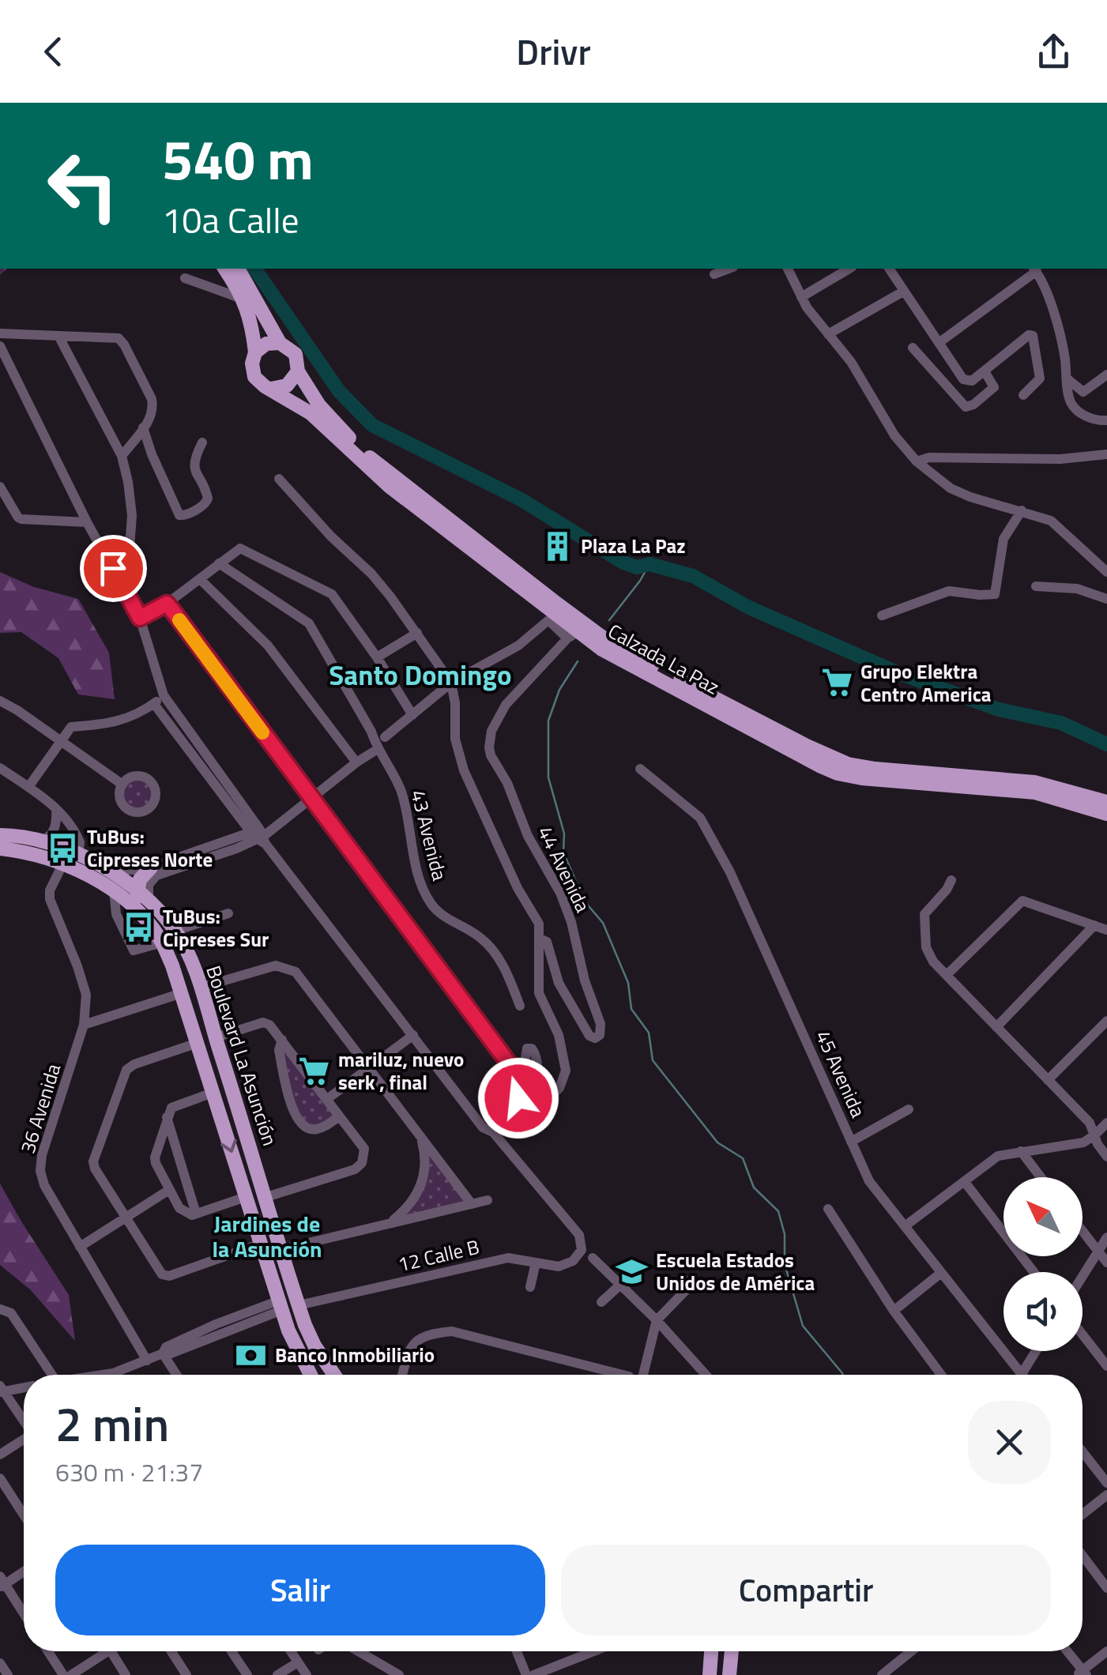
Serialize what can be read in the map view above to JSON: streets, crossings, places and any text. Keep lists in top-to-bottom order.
{
  "streets": {
    "main road": ["Calzada La Paz", "Boulevard La Asunción"],
    "street": [
      "43 Avenida",
      "44 Avenida",
      "45 Avenida",
      "36 Avenida",
      "12 Calle B"
    ]
  },
  "crossings": [
    ["Calzada La Paz", "44 Avenida"],
    ["Boulevard La Asunción", "36 Avenida"],
    ["Boulevard La Asunción", "12 Calle B"]
  ],
  "districts": ["Santo Domingo", "Jardines de la Asunción"],
  "places": {
    "building": ["Plaza La Paz"],
    "supermarket": ["Grupo Elektra Centro America", "mariluz, nuevo serk , final"],
    "bus stop": ["TuBus: Cipreses Norte", "TuBus: Cipreses Sur"],
    "school or university": ["Escuela Estados Unidos de América"],
    "bank": ["Banco Inmobiliario"]
  },
  "north": "top left",
  "page": {
    "header": "Drivr",
    "turn": ["540 m", "10a Calle"],
    "heading": ["2 min", "630 m · 21:37"],
    "buttons": ["Salir", "Compartir"]
  }
}
